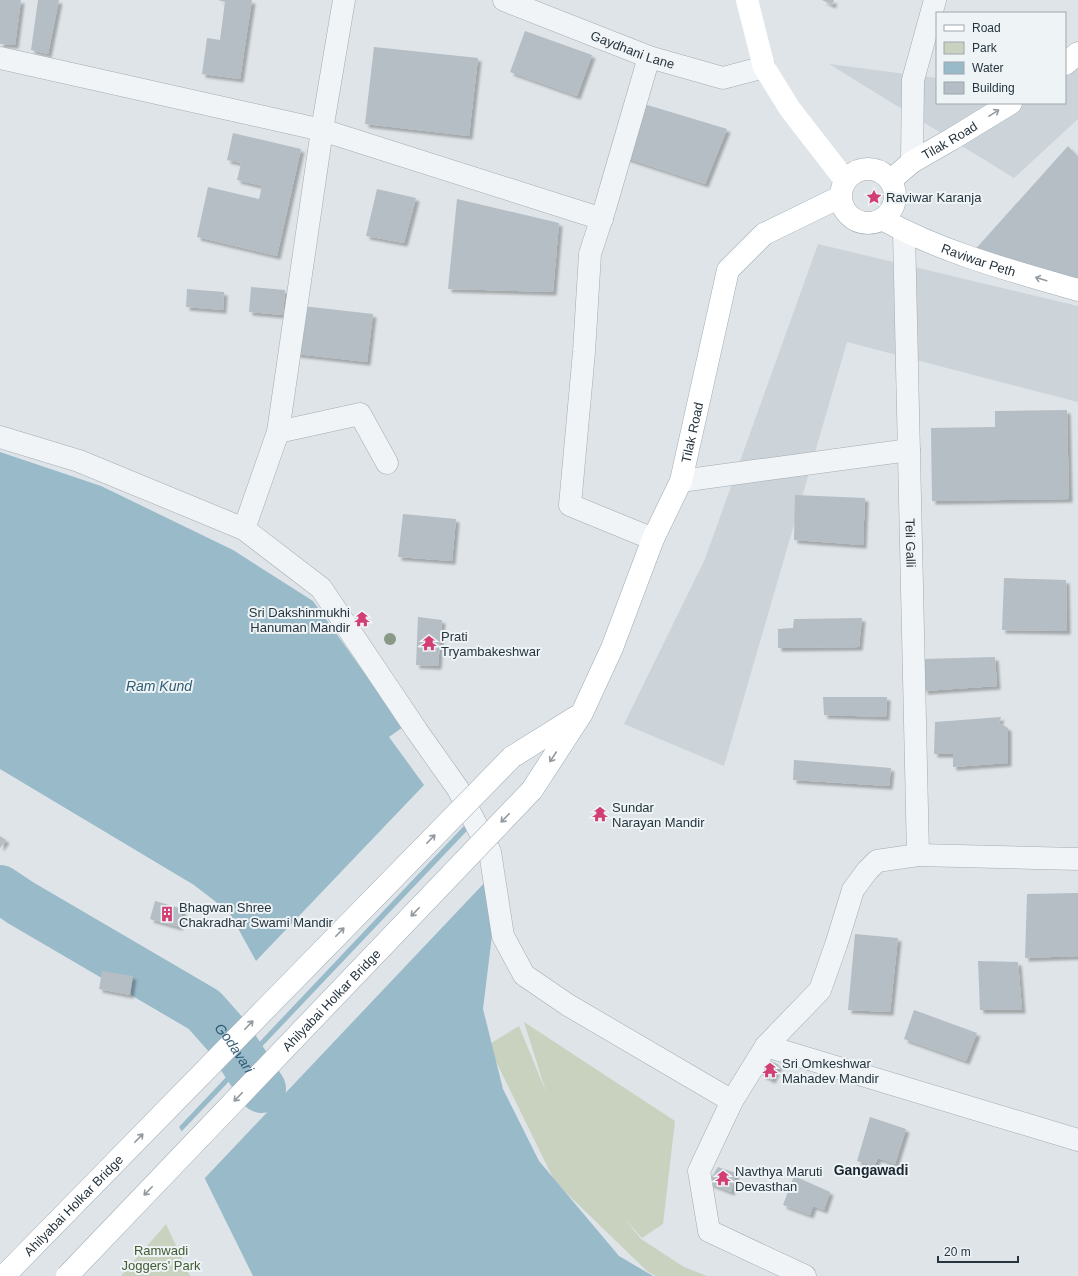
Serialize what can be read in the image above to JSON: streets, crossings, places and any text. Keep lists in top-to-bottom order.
{
  "streets": {
    "main road": ["Tilak Road", "Raviwar Peth", "Ahilyabai Holkar Bridge"],
    "street": ["Gaydhani Lane", "Teli Galli"]
  },
  "crossings": [
    ["Tilak Road", "Raviwar Peth"],
    ["Tilak Road", "Ahilyabai Holkar Bridge"],
    ["Raviwar Peth", "Teli Galli"]
  ],
  "one_way": ["Raviwar Peth"],
  "districts": ["Gangawadi"],
  "water": ["Ram Kund", "Godavari"],
  "parks": ["Ramwadi Joggers' Park"],
  "places": {
    "place": ["Raviwar Karanja"],
    "temple": [
      "Sri Dakshinmukhi Hanuman Mandir",
      "Prati Tryambakeshwar",
      "Sundar Narayan Mandir",
      "Sri Omkeshwar Mahadev Mandir",
      "Navthya Maruti Devasthan"
    ],
    "building": ["Bhagwan Shree Chakradhar Swami Mandir"]
  },
  "legend": [
    "Road",
    "Park",
    "Water",
    "Building"
  ],
  "scale_bar": "20 m"
}
